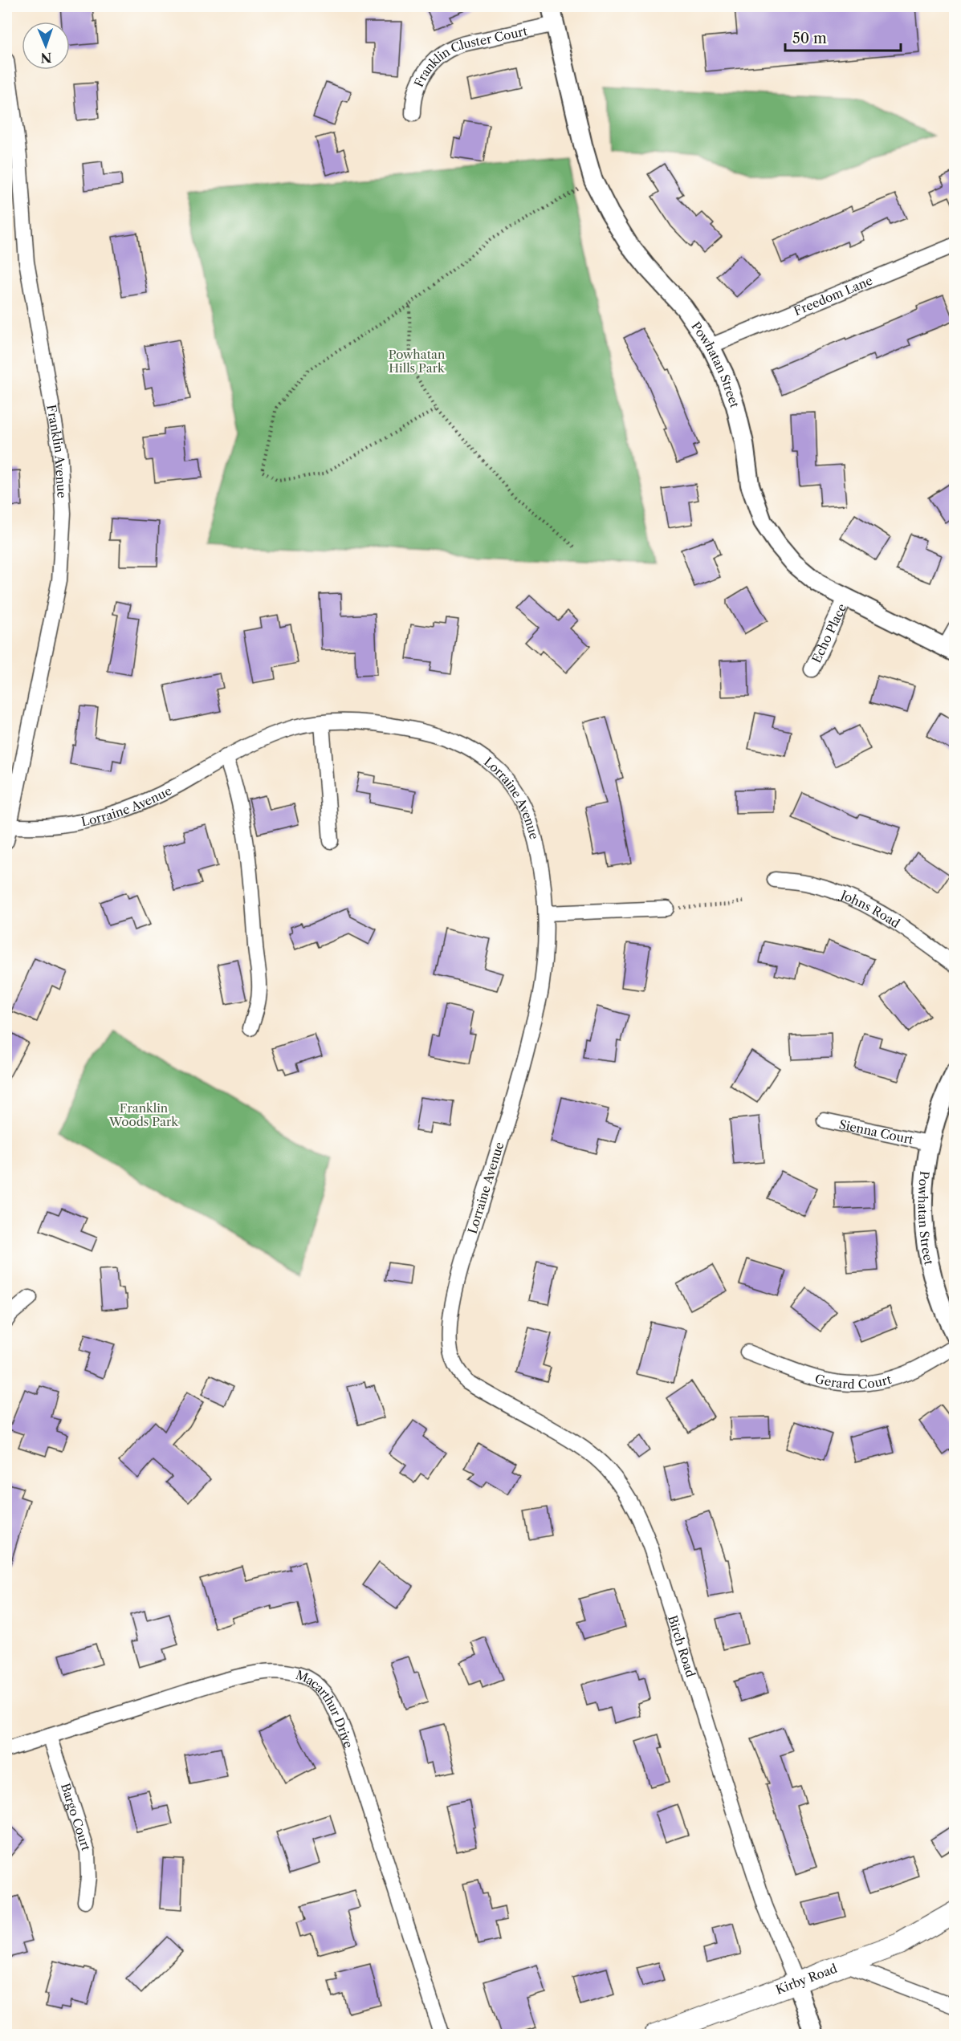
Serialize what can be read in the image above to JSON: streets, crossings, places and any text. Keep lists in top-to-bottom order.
{
  "streets": {
    "main road": ["Kirby Road"],
    "street": [
      "Franklin Cluster Court",
      "Freedom Lane",
      "Powhatan Street",
      "Franklin Avenue",
      "Echo Place",
      "Lorraine Avenue",
      "Johns Road",
      "Sienna Court",
      "Gerard Court",
      "Birch Road",
      "Macarthur Drive",
      "Bargo Court"
    ]
  },
  "crossings": [
    ["Franklin Cluster Court", "Powhatan Street"],
    ["Freedom Lane", "Powhatan Street"],
    ["Powhatan Street", "Echo Place"],
    ["Powhatan Street", "Sienna Court"],
    ["Franklin Avenue", "Lorraine Avenue"],
    ["Lorraine Avenue", "Birch Road"],
    ["Birch Road", "Kirby Road"],
    ["Macarthur Drive", "Bargo Court"]
  ],
  "parks": ["Powhatan Hills Park", "Franklin Woods Park"],
  "scale_bar": "50 m",
  "north": "bottom"
}
